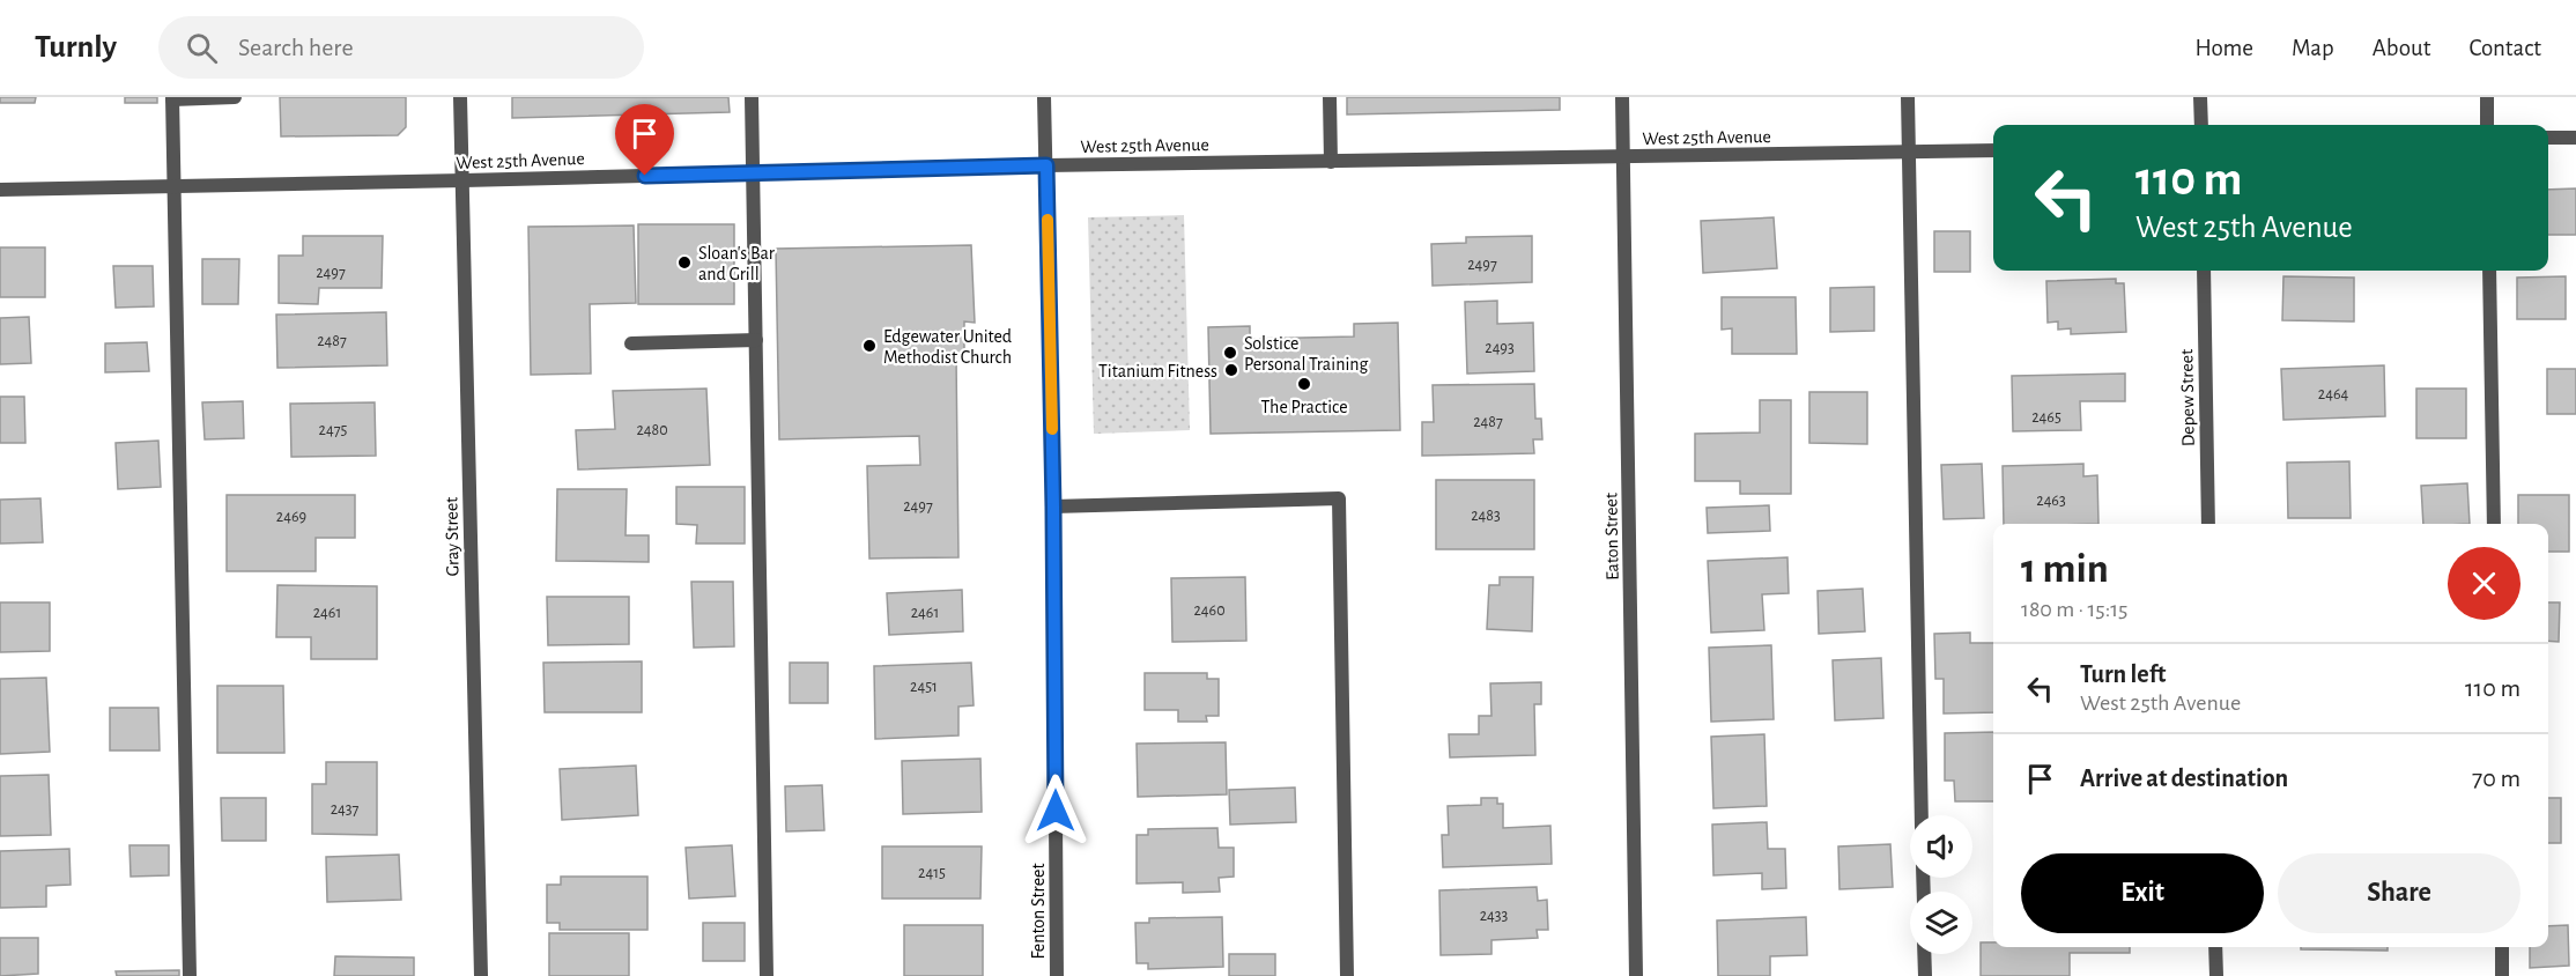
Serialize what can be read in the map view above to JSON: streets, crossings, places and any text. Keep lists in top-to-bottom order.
{
  "streets": {
    "street": [
      "West 25th Avenue",
      "Depew Street",
      "Gray Street",
      "Eaton Street",
      "Fenton Street"
    ]
  },
  "crossings": [
    ["West 25th Avenue", "Gray Street"],
    ["West 25th Avenue", "Eaton Street"],
    ["West 25th Avenue", "Fenton Street"]
  ],
  "places": [
    "Sloan's Bar and Grill",
    "Edgewater United Methodist Church",
    "Solstice Personal Training",
    "Titanium Fitness",
    "The Practice"
  ],
  "house_numbers": [
    "2497",
    "2497",
    "2487",
    "2493",
    "2464",
    "2465",
    "2487",
    "2475",
    "2480",
    "2463",
    "2497",
    "2483",
    "2469",
    "2460",
    "2461",
    "2461",
    "2451",
    "2437",
    "2415",
    "2433"
  ],
  "page": {
    "header": "Turnly",
    "search": "Search here",
    "nav": [
      "Home",
      "Map",
      "About",
      "Contact"
    ],
    "turn": ["110 m", "West 25th Avenue"],
    "heading": ["1 min", "180 m · 15:15"],
    "list": [
      {
        "name": "Turn left",
        "note": "West 25th Avenue",
        "value": "110 m"
      },
      {
        "name": "Arrive at destination",
        "value": "70 m"
      }
    ],
    "buttons": ["Exit", "Share"]
  }
}
